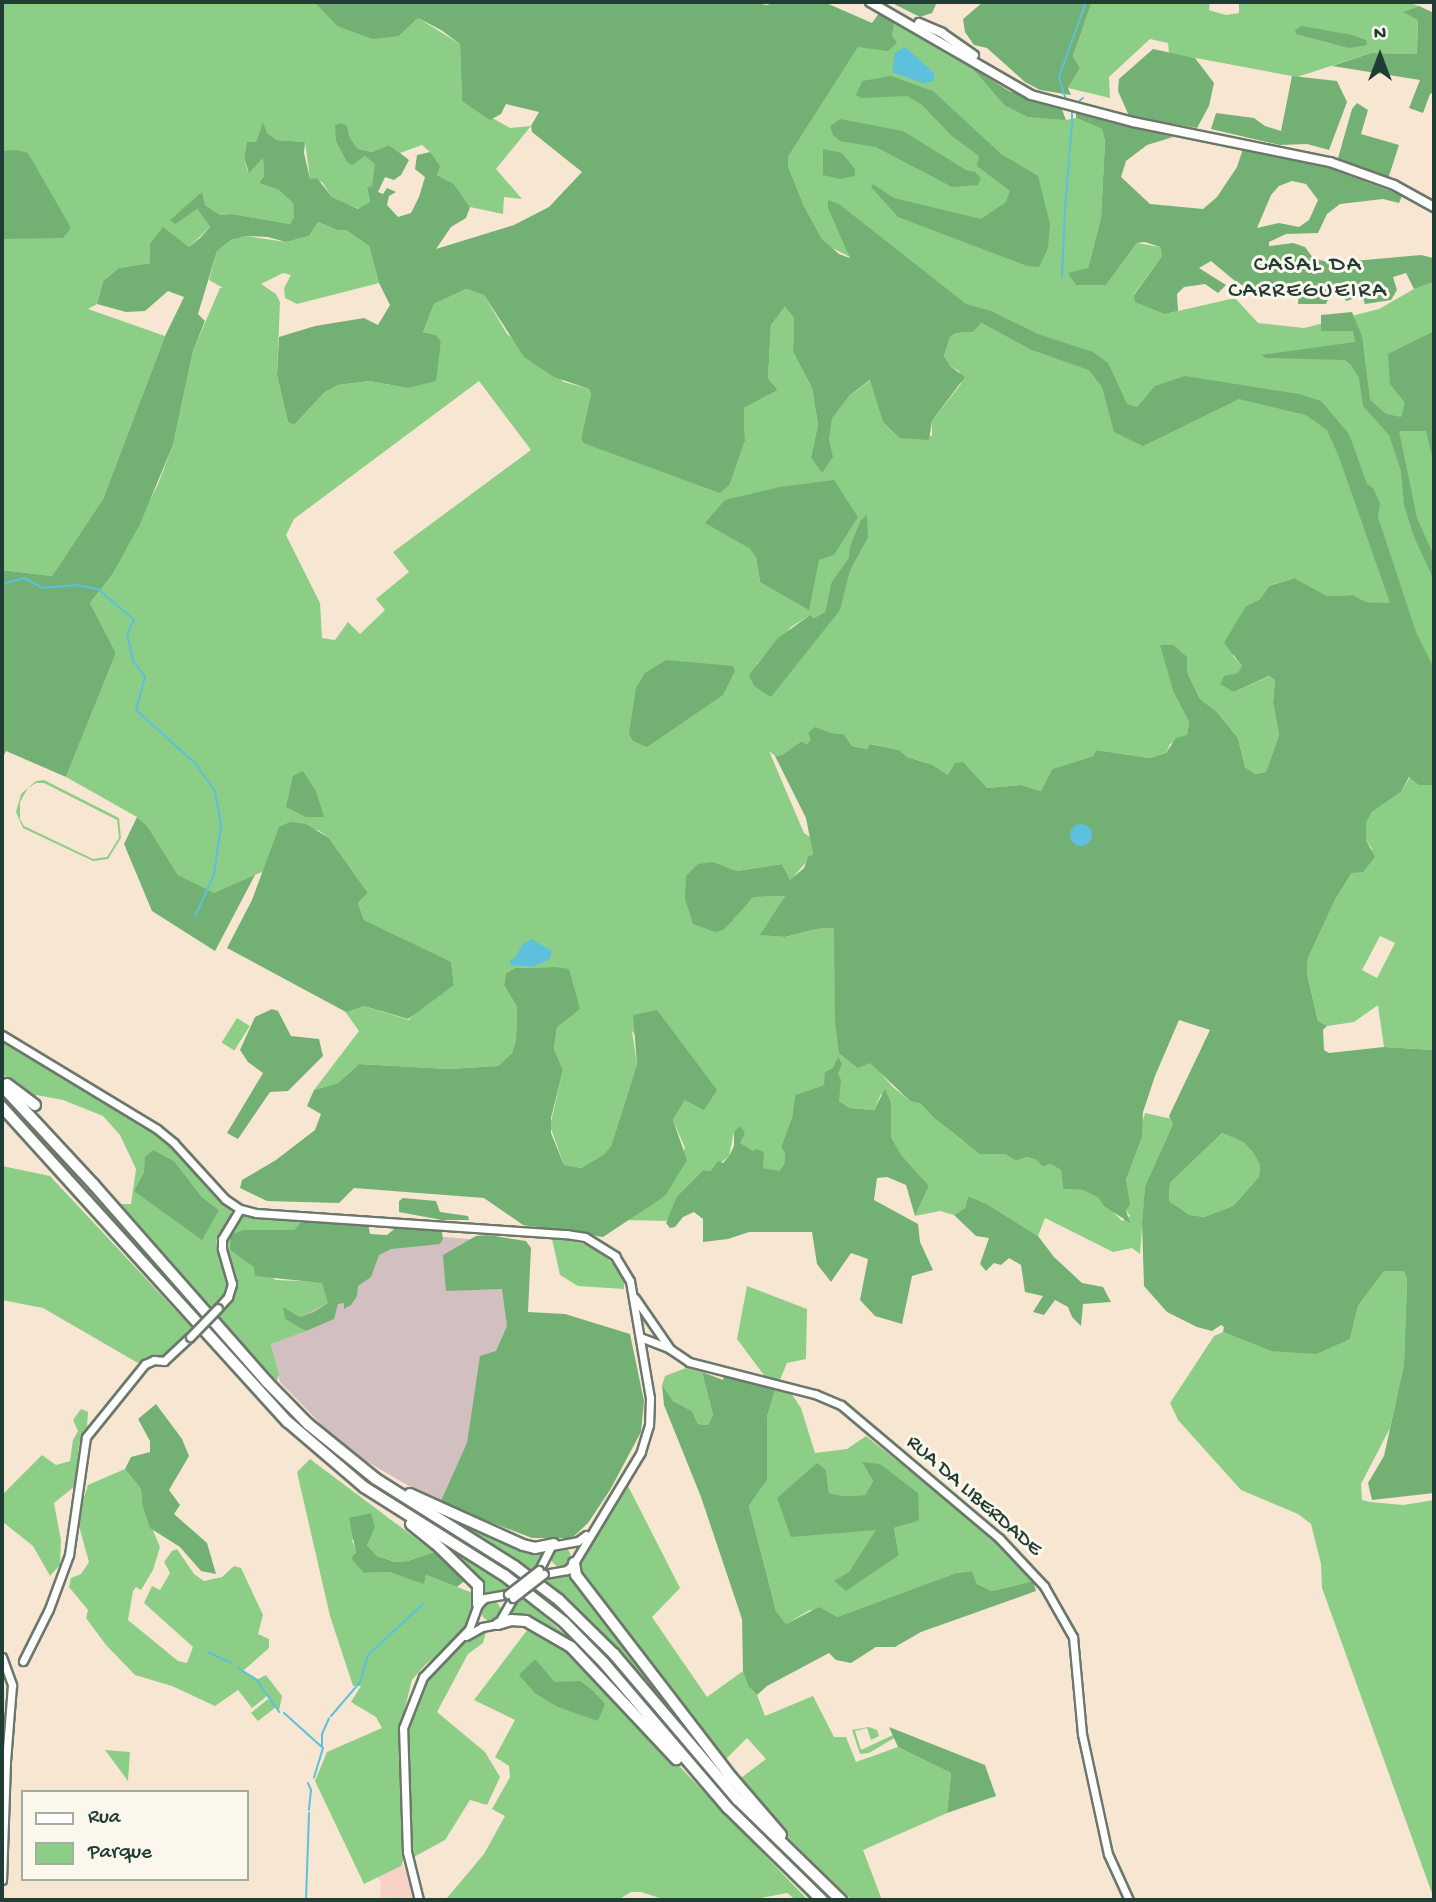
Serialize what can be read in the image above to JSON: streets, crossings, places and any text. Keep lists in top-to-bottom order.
{
  "streets": {
    "street": ["RUA DA LIBERDADE"]
  },
  "districts": ["CASAL DA CARREGUEIRA"],
  "legend": ["Rua", "Parque"],
  "north": "top"
}
